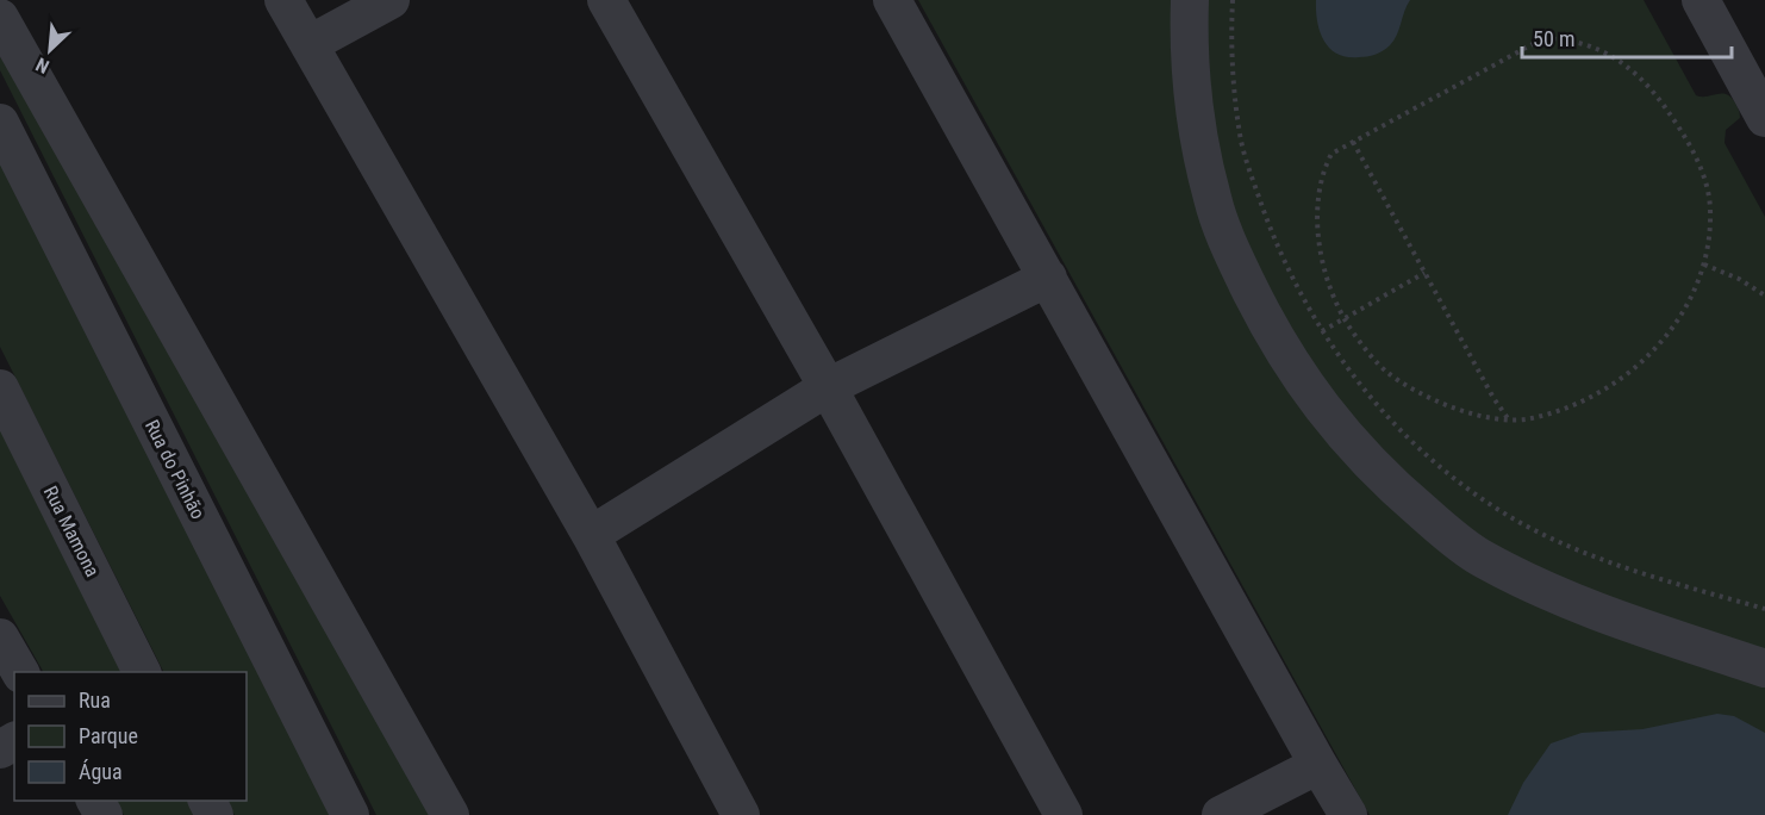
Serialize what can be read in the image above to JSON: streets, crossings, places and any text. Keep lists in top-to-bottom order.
{
  "streets": {
    "street": ["Rua do Pinhão", "Rua Mamona"]
  },
  "legend": ["Rua", "Parque", "Água"],
  "scale_bar": "50 m",
  "north": "bottom left"
}
